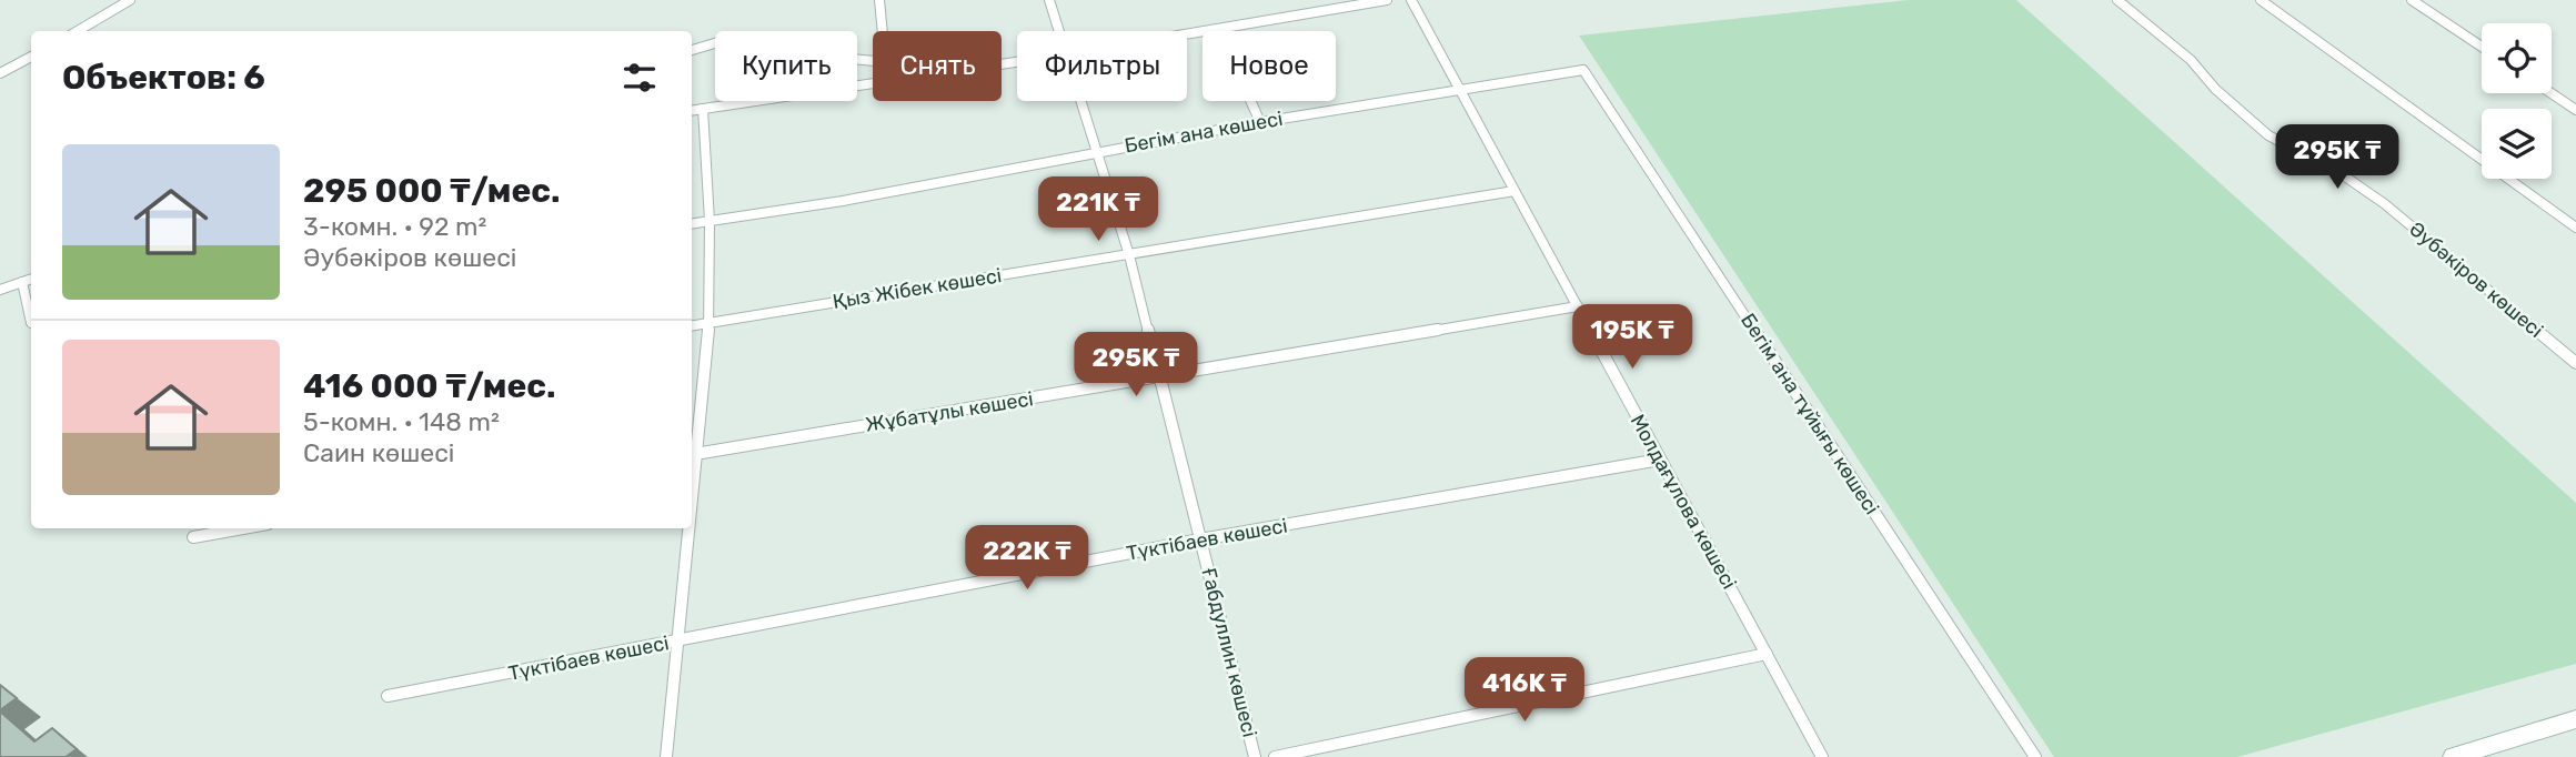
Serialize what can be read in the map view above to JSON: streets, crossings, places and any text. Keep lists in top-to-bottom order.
{
  "streets": {
    "street": [
      "Бегім ана көшесі",
      "Әубәкіров көшесі",
      "Қыз Жібек көшесі",
      "Жұбатұлы көшесі",
      "Бегім ана тұйығы көшесі",
      "Молдағұлова көшесі",
      "Түктібаев көшесі",
      "Ғабдуллин көшесі"
    ]
  },
  "crossings": [
    ["Бегім ана көшесі", "Бегім ана тұйығы көшесі"],
    ["Бегім ана көшесі", "Молдағұлова көшесі"],
    ["Бегім ана көшесі", "Ғабдуллин көшесі"],
    ["Қыз Жібек көшесі", "Молдағұлова көшесі"],
    ["Қыз Жібек көшесі", "Ғабдуллин көшесі"],
    ["Жұбатұлы көшесі", "Молдағұлова көшесі"],
    ["Жұбатұлы көшесі", "Ғабдуллин көшесі"],
    ["Молдағұлова көшесі", "Түктібаев көшесі"],
    ["Түктібаев көшесі", "Ғабдуллин көшесі"]
  ],
  "page": {
    "chip": [
      "Купить",
      "Снять",
      "Фильтры",
      "Новое"
    ],
    "heading": "Объектов: 6",
    "price": [
      "295K ₸",
      "221K ₸",
      "195K ₸",
      "295K ₸",
      "222K ₸",
      "416K ₸"
    ],
    "list": [
      {
        "name": "295 000 ₸/мес.",
        "note": "3-комн. · 92 m² · Әубәкіров көшесі"
      },
      {
        "name": "416 000 ₸/мес.",
        "note": "5-комн. · 148 m² · Саин көшесі"
      }
    ]
  }
}
